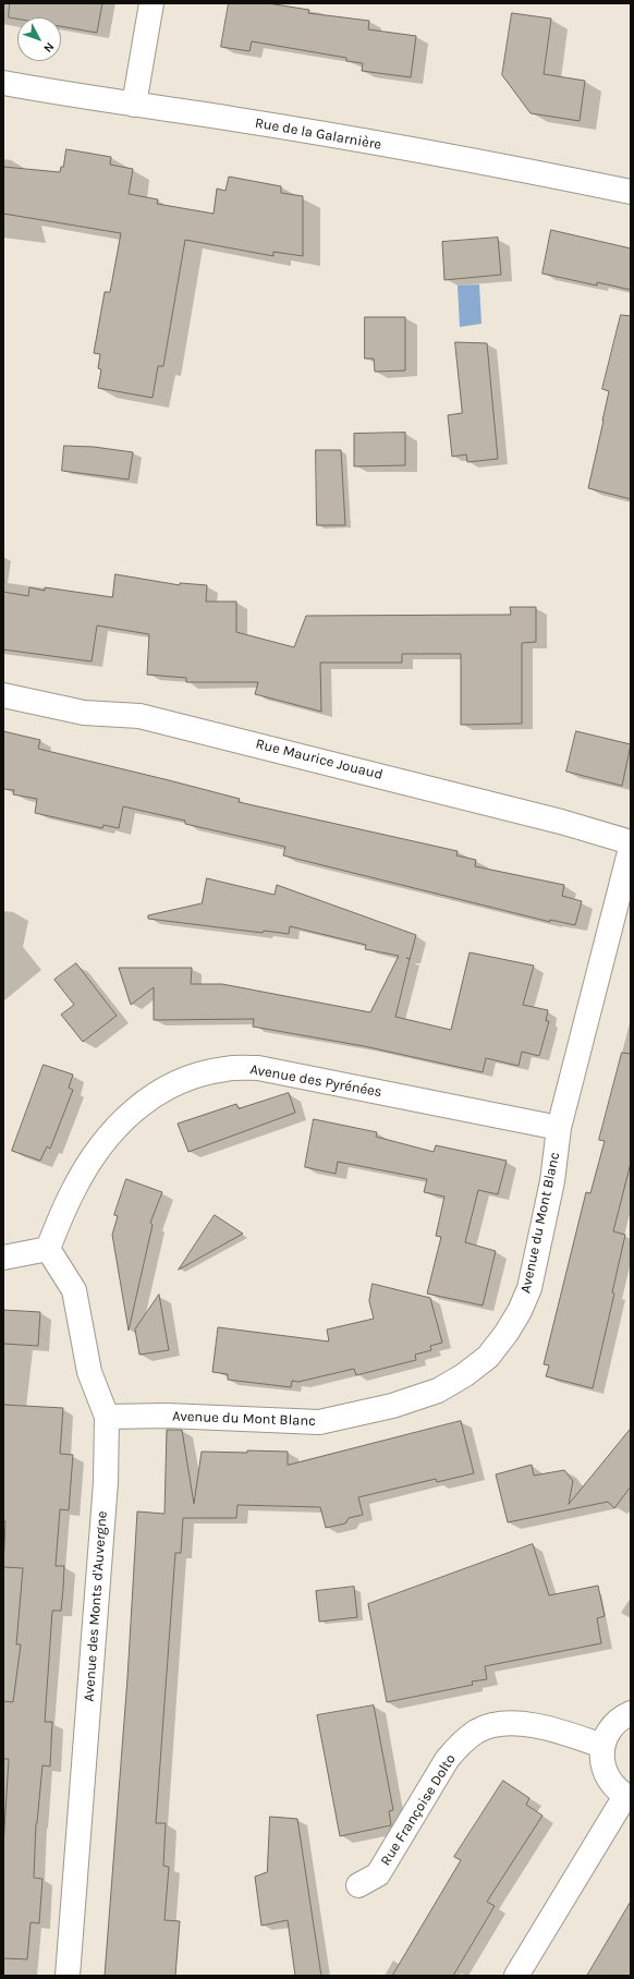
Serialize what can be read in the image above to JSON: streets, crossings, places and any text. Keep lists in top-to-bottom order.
{
  "streets": {
    "street": [
      "Rue de la Galarnière",
      "Rue Maurice Jouaud",
      "Avenue des Pyrénées",
      "Avenue du Mont Blanc",
      "Avenue des Monts d'Auvergne",
      "Rue Françoise Dolto"
    ]
  },
  "crossings": [
    ["Avenue des Pyrénées", "Avenue du Mont Blanc"],
    ["Avenue des Pyrénées", "Avenue des Monts d'Auvergne"],
    ["Avenue du Mont Blanc", "Avenue des Monts d'Auvergne"]
  ],
  "north": "bottom right"
}
